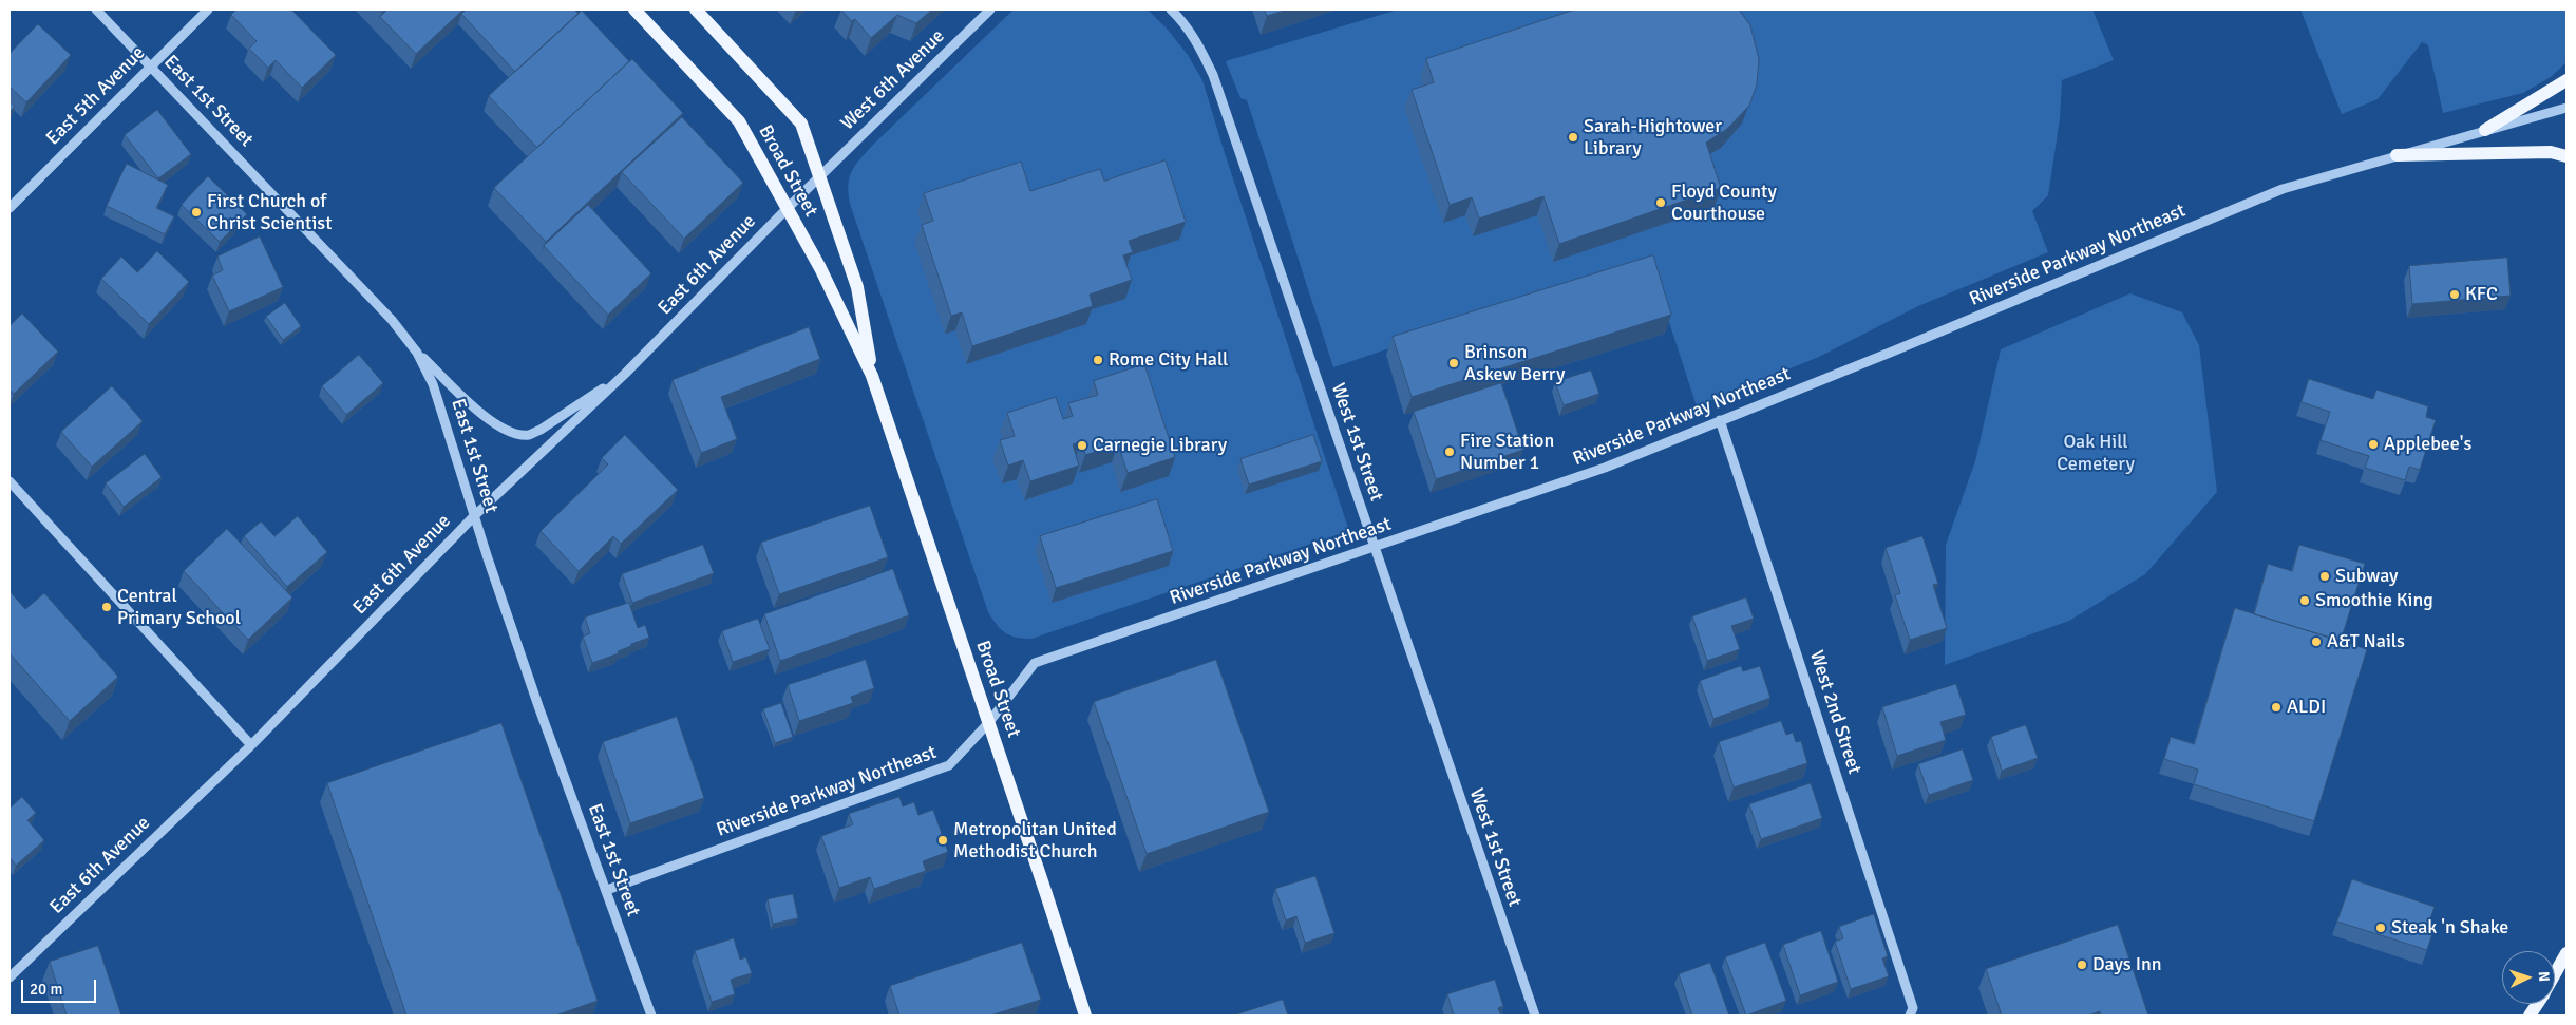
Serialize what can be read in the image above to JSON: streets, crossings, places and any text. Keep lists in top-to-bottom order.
{
  "streets": {
    "main road": ["Broad Street"],
    "street": [
      "West 6th Avenue",
      "East 5th Avenue",
      "East 1st Street",
      "Riverside Parkway Northeast",
      "East 6th Avenue",
      "West 1st Street",
      "West 2nd Street"
    ]
  },
  "crossings": [
    ["West 6th Avenue", "Broad Street"],
    ["West 6th Avenue", "East 6th Avenue"],
    ["East 5th Avenue", "East 1st Street"],
    ["East 1st Street", "Riverside Parkway Northeast"],
    ["East 1st Street", "East 6th Avenue"],
    ["Broad Street", "Riverside Parkway Northeast"],
    ["Broad Street", "East 6th Avenue"],
    ["Riverside Parkway Northeast", "West 1st Street"],
    ["Riverside Parkway Northeast", "West 2nd Street"]
  ],
  "parks": ["Oak Hill Cemetery"],
  "places": [
    "Sarah-Hightower Library",
    "Floyd County Courthouse",
    "First Church of Christ Scientist",
    "KFC",
    "Rome City Hall",
    "Brinson Askew Berry",
    "Applebee's",
    "Carnegie Library",
    "Fire Station Number 1",
    "Subway",
    "Smoothie King",
    "Central Primary School",
    "A&T Nails",
    "ALDI",
    "Metropolitan United Methodist Church",
    "Steak 'n Shake",
    "Days Inn"
  ],
  "scale_bar": "20 m",
  "north": "right"
}
